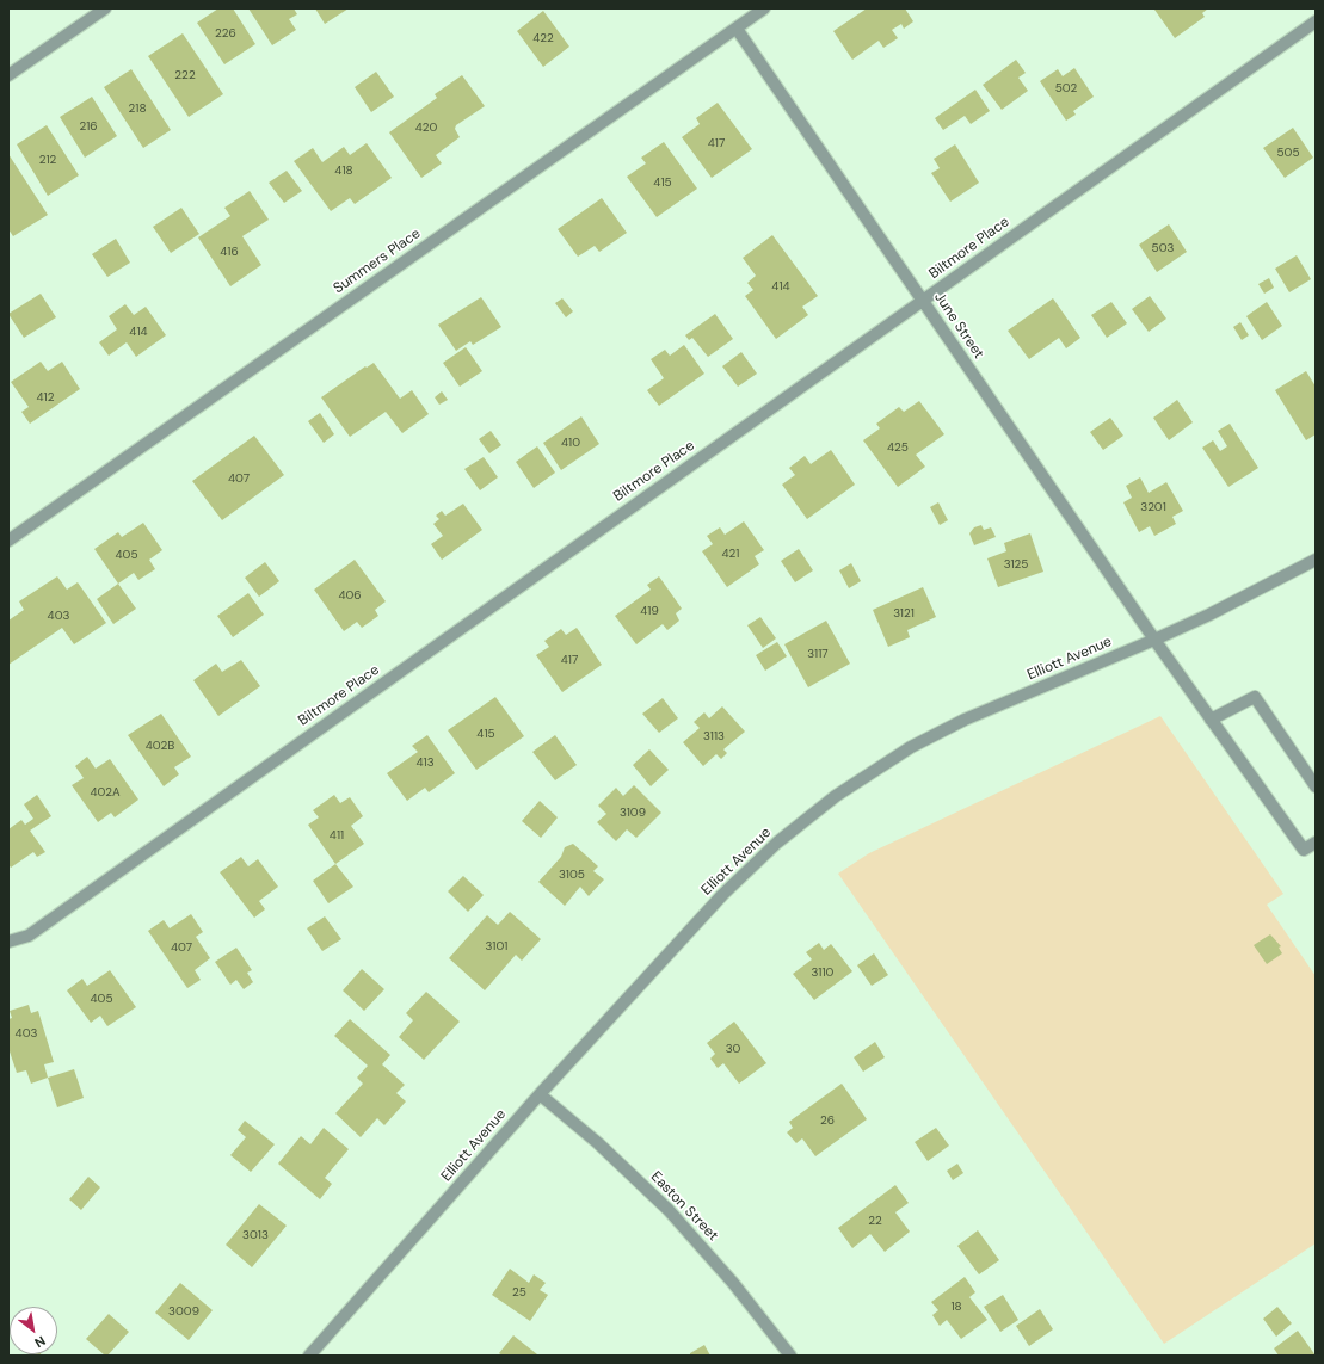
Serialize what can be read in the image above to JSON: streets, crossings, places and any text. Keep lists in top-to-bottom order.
{
  "streets": {
    "street": [
      "Biltmore Place",
      "Summers Place",
      "June Street",
      "Elliott Avenue",
      "Easton Street"
    ]
  },
  "crossings": [
    ["Biltmore Place", "June Street"],
    ["Summers Place", "June Street"],
    ["June Street", "Elliott Avenue"],
    ["Elliott Avenue", "Easton Street"]
  ],
  "house_numbers": [
    "226",
    "422",
    "222",
    "502",
    "218",
    "216",
    "420",
    "417",
    "505",
    "212",
    "418",
    "415",
    "503",
    "416",
    "414",
    "414",
    "412",
    "410",
    "425",
    "407",
    "3201",
    "421",
    "405",
    "3125",
    "406",
    "419",
    "3121",
    "403",
    "3117",
    "417",
    "415",
    "3113",
    "402B",
    "413",
    "402A",
    "3109",
    "411",
    "3105",
    "3101",
    "407",
    "3110",
    "405",
    "403",
    "30",
    "26",
    "22",
    "3013",
    "25",
    "18",
    "3009"
  ],
  "north": "bottom right"
}
